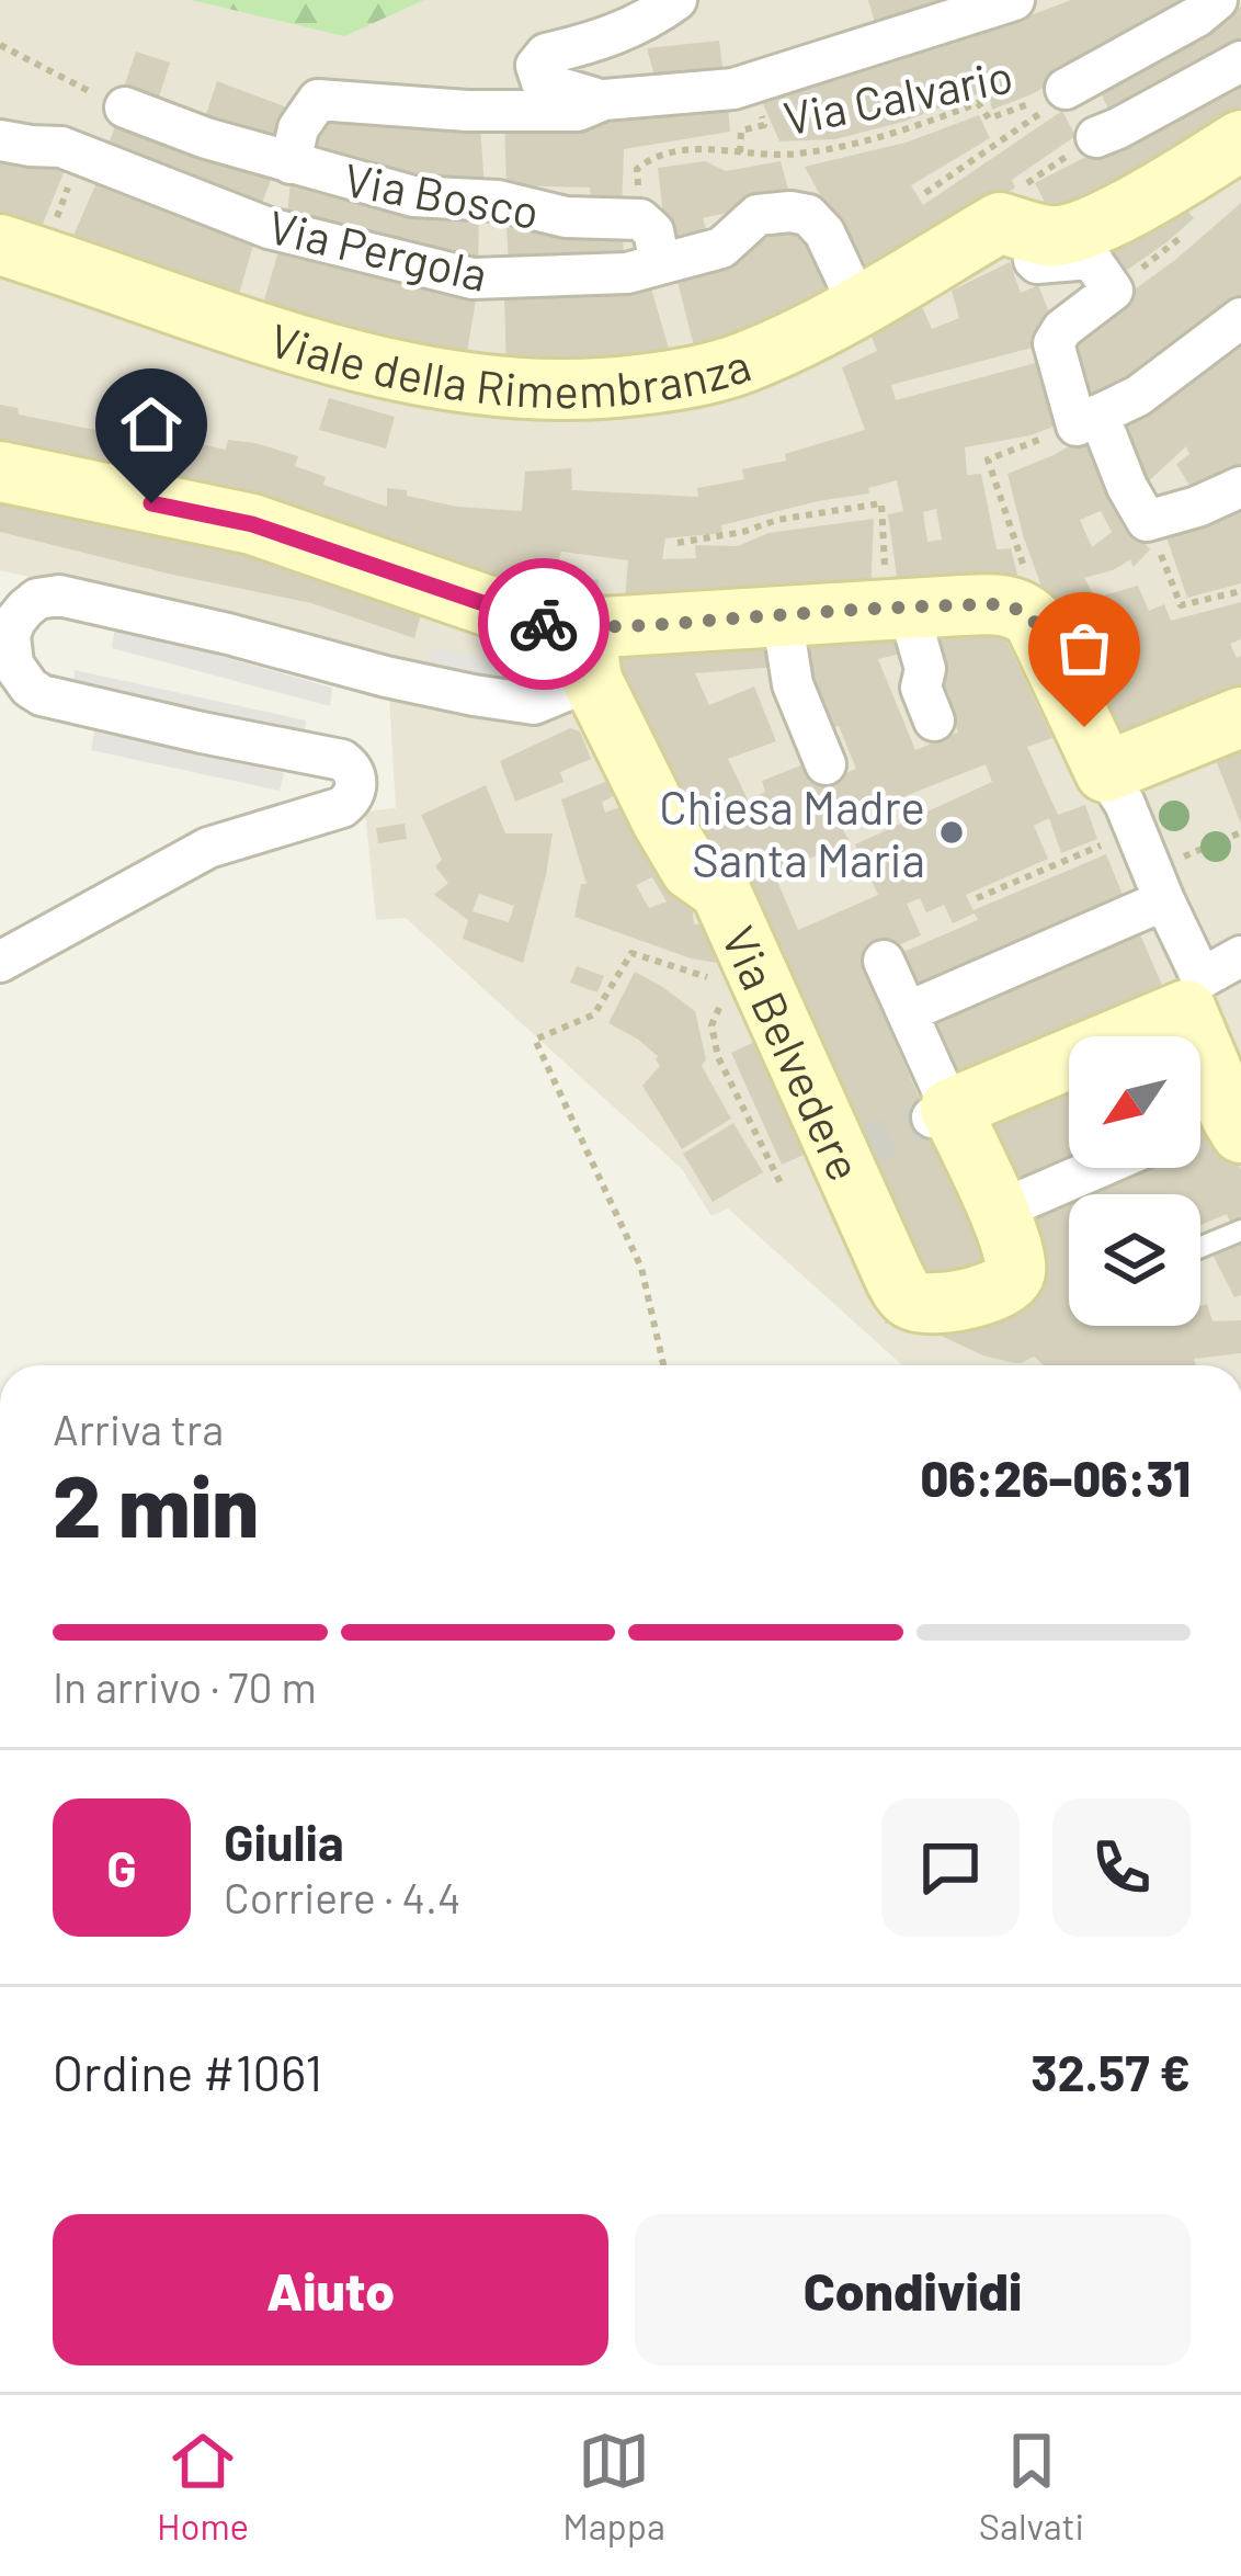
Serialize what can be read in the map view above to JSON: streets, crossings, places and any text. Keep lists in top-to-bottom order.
{
  "streets": {
    "main road": ["Viale della Rimembranza", "Via Belvedere"],
    "street": ["Via Bosco", "Via Pergola"],
    "path": ["Via Calvario"]
  },
  "crossings": [
    ["Via Calvario", "Via Bosco"],
    ["Via Pergola", "Viale della Rimembranza"]
  ],
  "places": ["Chiesa Madre Santa Maria"],
  "north": "bottom left",
  "page": {
    "heading": ["2 min", "Arriva tra", "06:26–06:31"],
    "panel": [
      "Giulia",
      "Corriere · 4.4",
      "Ordine #1061",
      "32.57 €"
    ],
    "bar": "In arrivo · 70 m",
    "round": "G",
    "buttons": ["Aiuto", "Condividi"],
    "tabs": ["Home", "Mappa", "Salvati"]
  }
}
